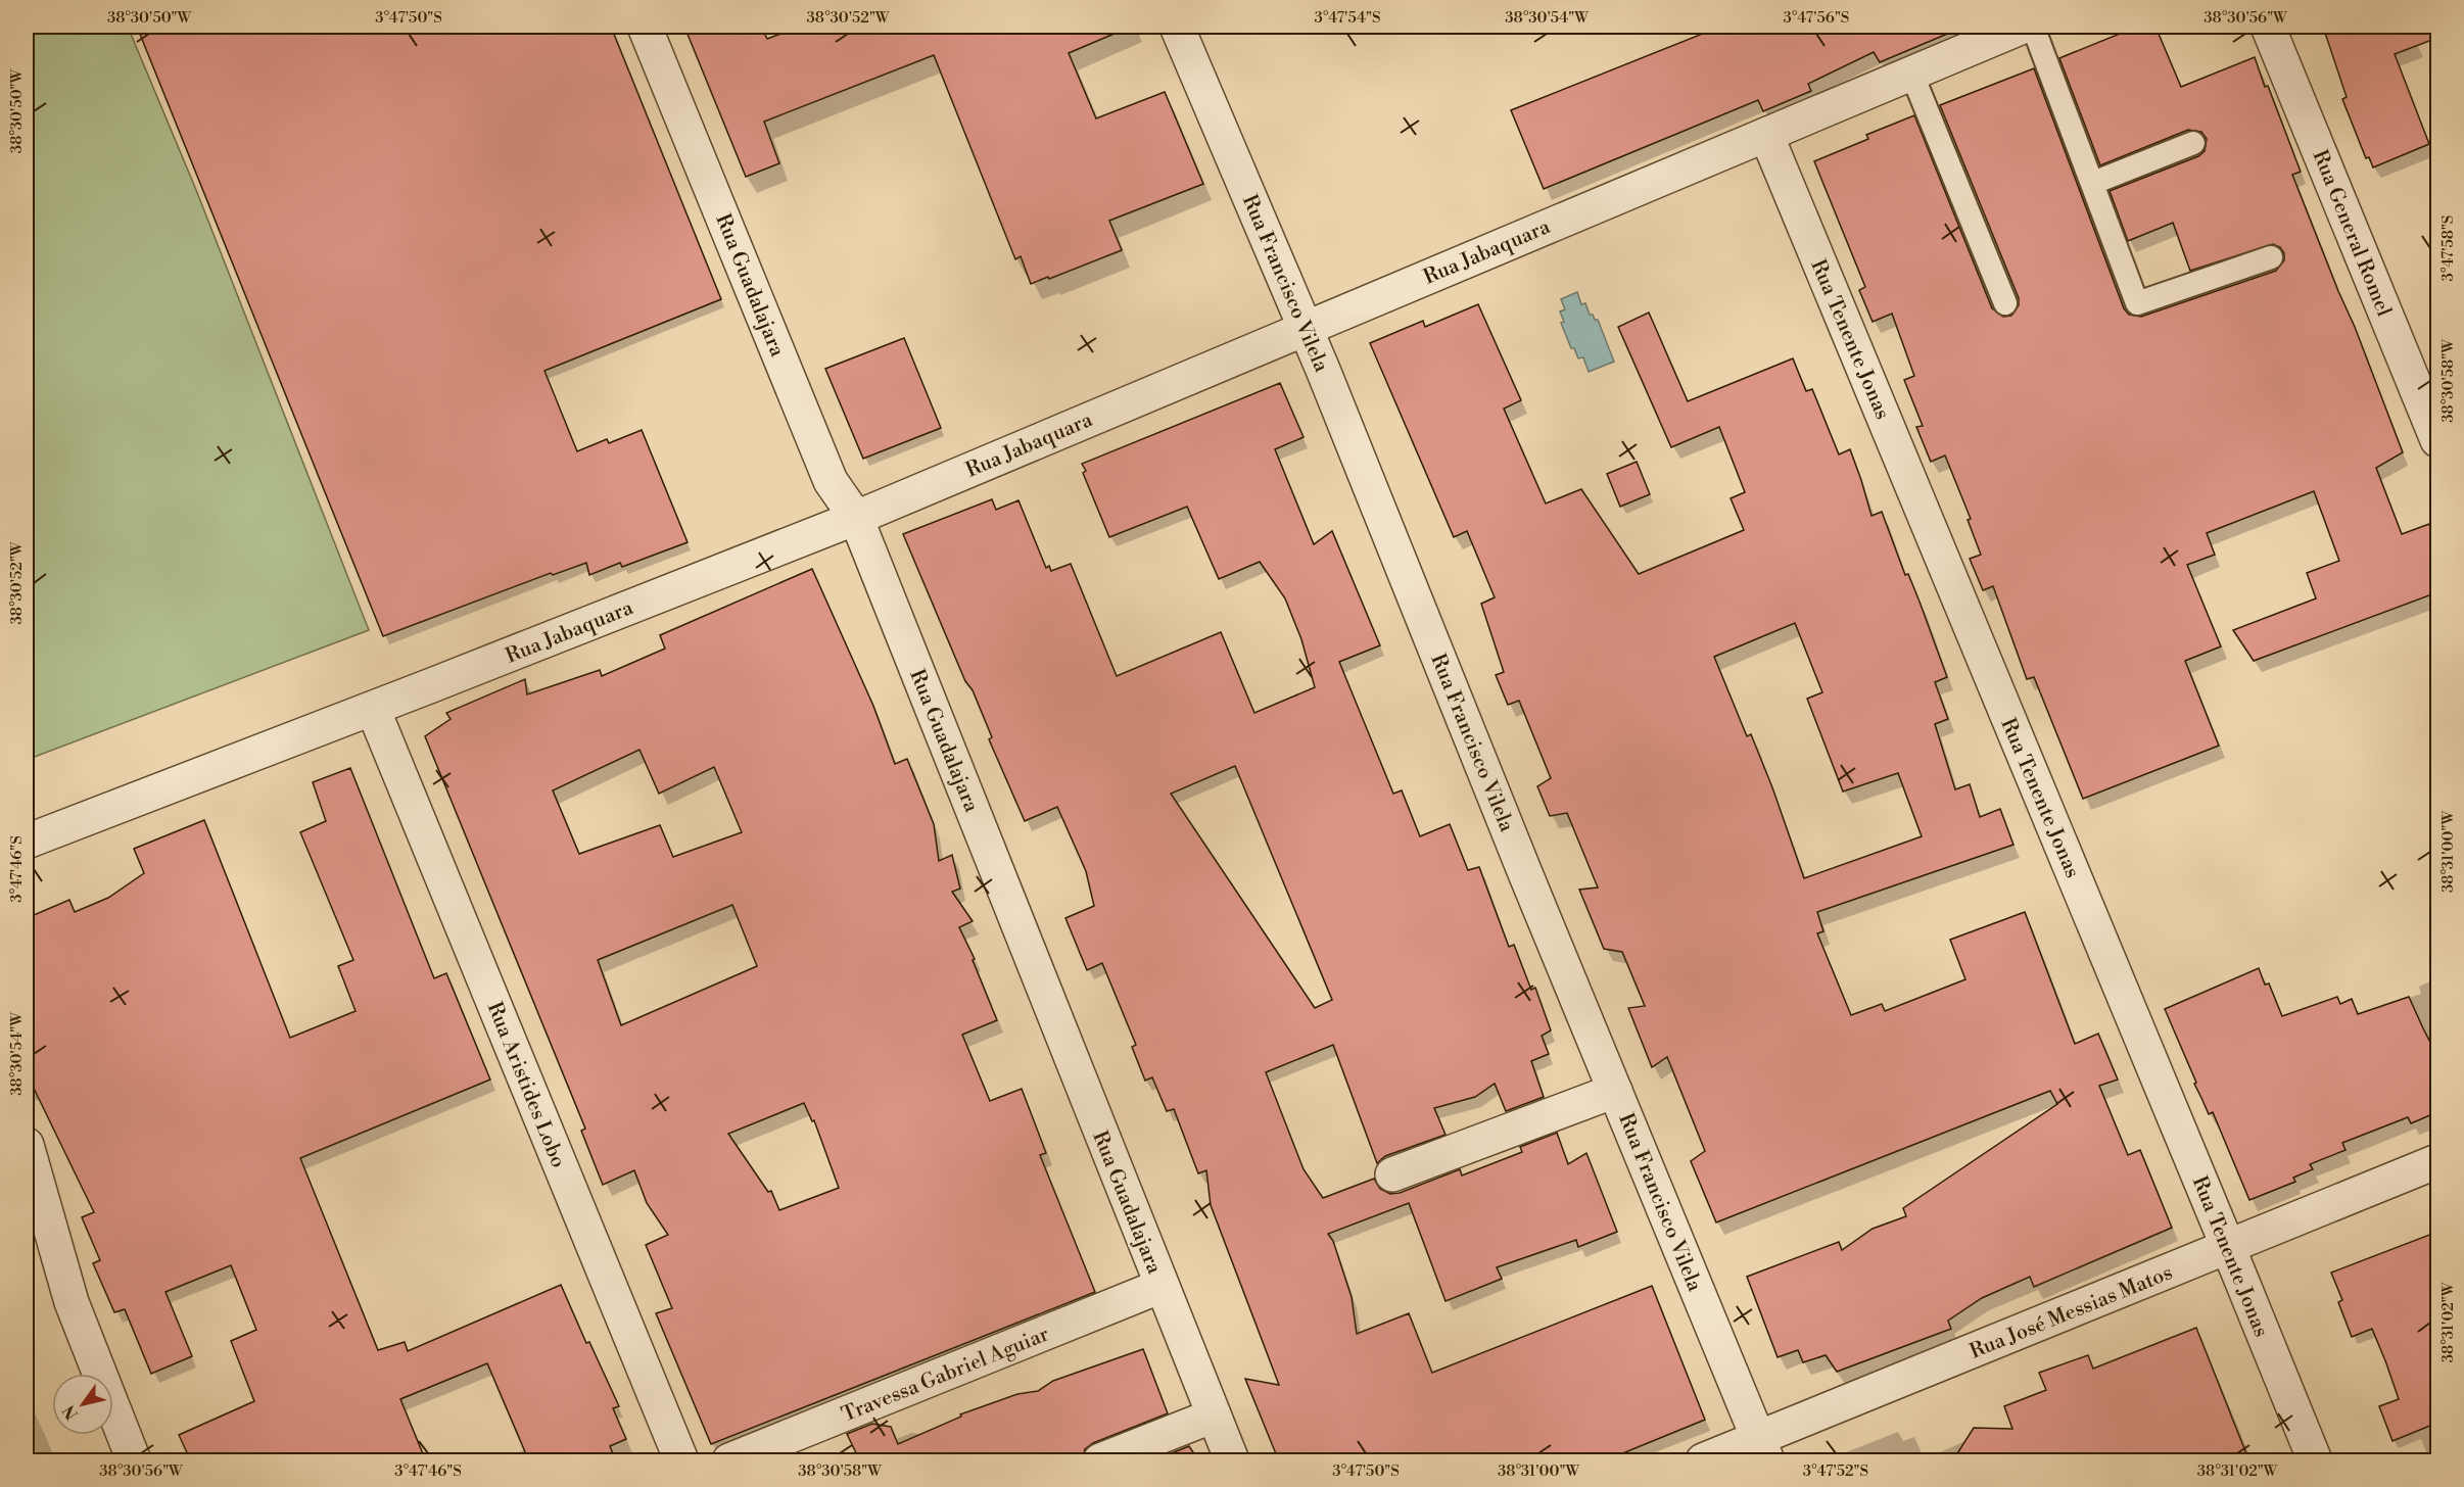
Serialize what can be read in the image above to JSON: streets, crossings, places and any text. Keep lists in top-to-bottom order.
{
  "streets": {
    "street": [
      "Rua General Romel",
      "Rua Jabaquara",
      "Rua Francisco Vilela",
      "Rua Guadalajara",
      "Rua Tenente Jonas",
      "Rua Aristides Lobo",
      "Rua José Messias Matos",
      "Travessa Gabriel Aguiar"
    ]
  },
  "crossings": [
    ["Rua Jabaquara", "Rua Francisco Vilela"],
    ["Rua Jabaquara", "Rua Guadalajara"],
    ["Rua Jabaquara", "Rua Tenente Jonas"],
    ["Rua Jabaquara", "Rua Aristides Lobo"],
    ["Rua Francisco Vilela", "Rua José Messias Matos"],
    ["Rua Guadalajara", "Travessa Gabriel Aguiar"],
    ["Rua Tenente Jonas", "Rua José Messias Matos"]
  ],
  "north": "bottom left",
  "coordinates": [
    "38°30'50\"W",
    "3°47'50\"S",
    "38°30'52\"W",
    "3°47'54\"S",
    "38°30'54\"W",
    "3°47'56\"S",
    "38°30'56\"W",
    "3°47'58\"S",
    "38°30'58\"W",
    "38°31'00\"W",
    "3°47'46\"S",
    "38°31'02\"W",
    "3°47'52\"S"
  ]
}
